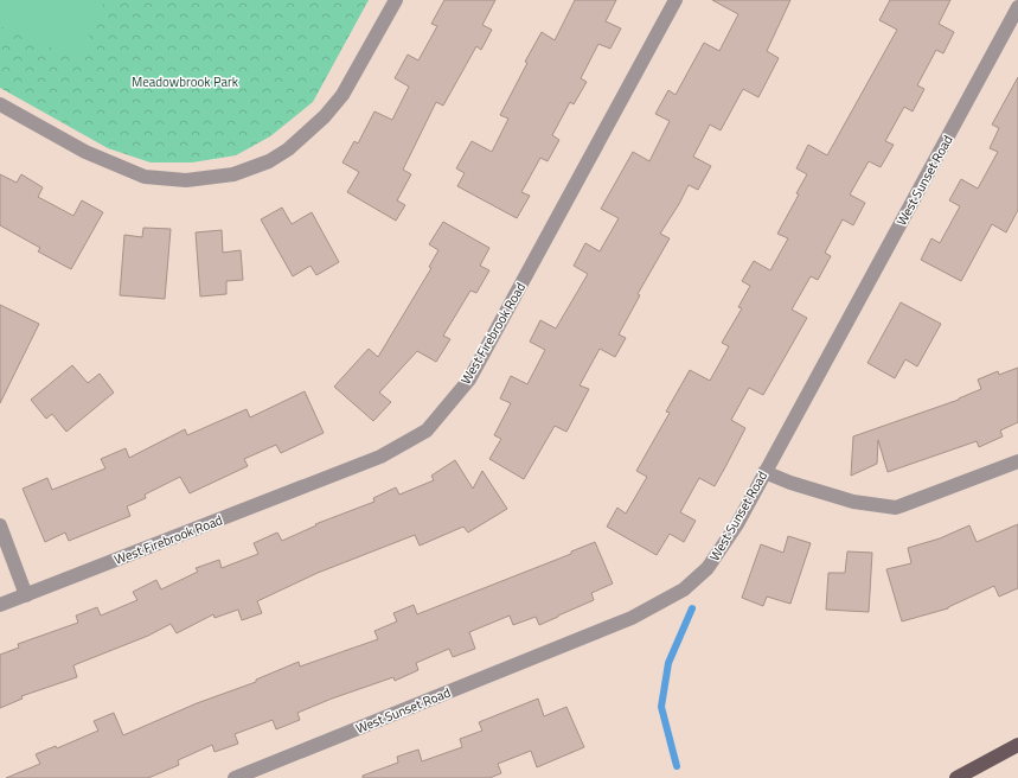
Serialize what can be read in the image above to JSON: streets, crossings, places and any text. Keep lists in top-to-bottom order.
{
  "streets": {
    "street": ["West Sunset Road", "West Firebrook Road"]
  },
  "parks": ["Meadowbrook Park"]
}
